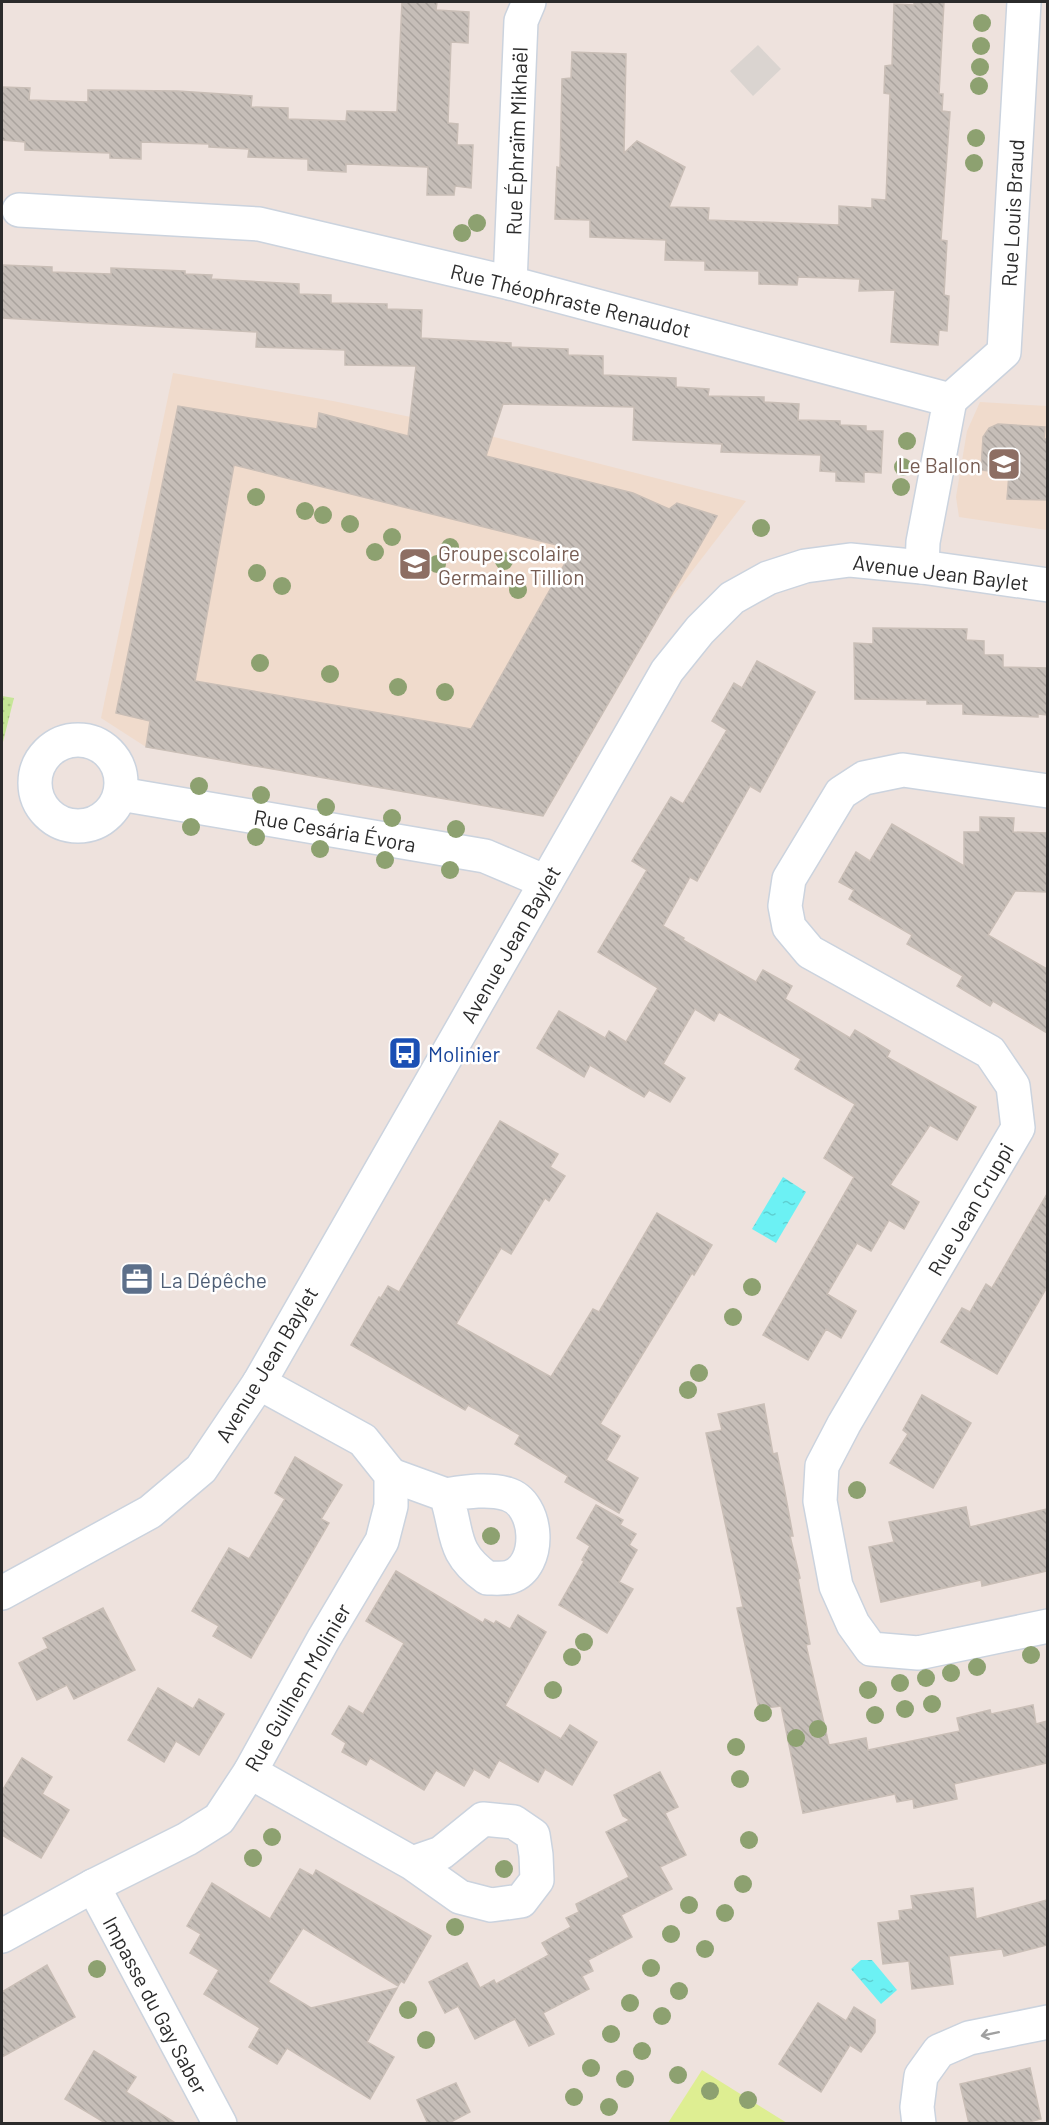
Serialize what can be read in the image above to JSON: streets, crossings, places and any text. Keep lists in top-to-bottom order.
{
  "streets": {
    "street": [
      "Rue Éphraïm Mikhaël",
      "Rue Louis Braud",
      "Rue Théophraste Renaudot",
      "Avenue Jean Baylet",
      "Rue Cesária Évora",
      "Rue Jean Cruppi",
      "Rue Guilhem Molinier",
      "Impasse du Gay Saber"
    ]
  },
  "crossings": [
    ["Rue Éphraïm Mikhaël", "Rue Théophraste Renaudot"],
    ["Rue Louis Braud", "Rue Théophraste Renaudot"],
    ["Avenue Jean Baylet", "Rue Cesária Évora"],
    ["Rue Guilhem Molinier", "Impasse du Gay Saber"]
  ],
  "places": {
    "school or university": ["Le Ballon", "Groupe scolaire Germaine Tillion"],
    "bus stop": ["Molinier"],
    "office": ["La Dépêche"]
  }
}
